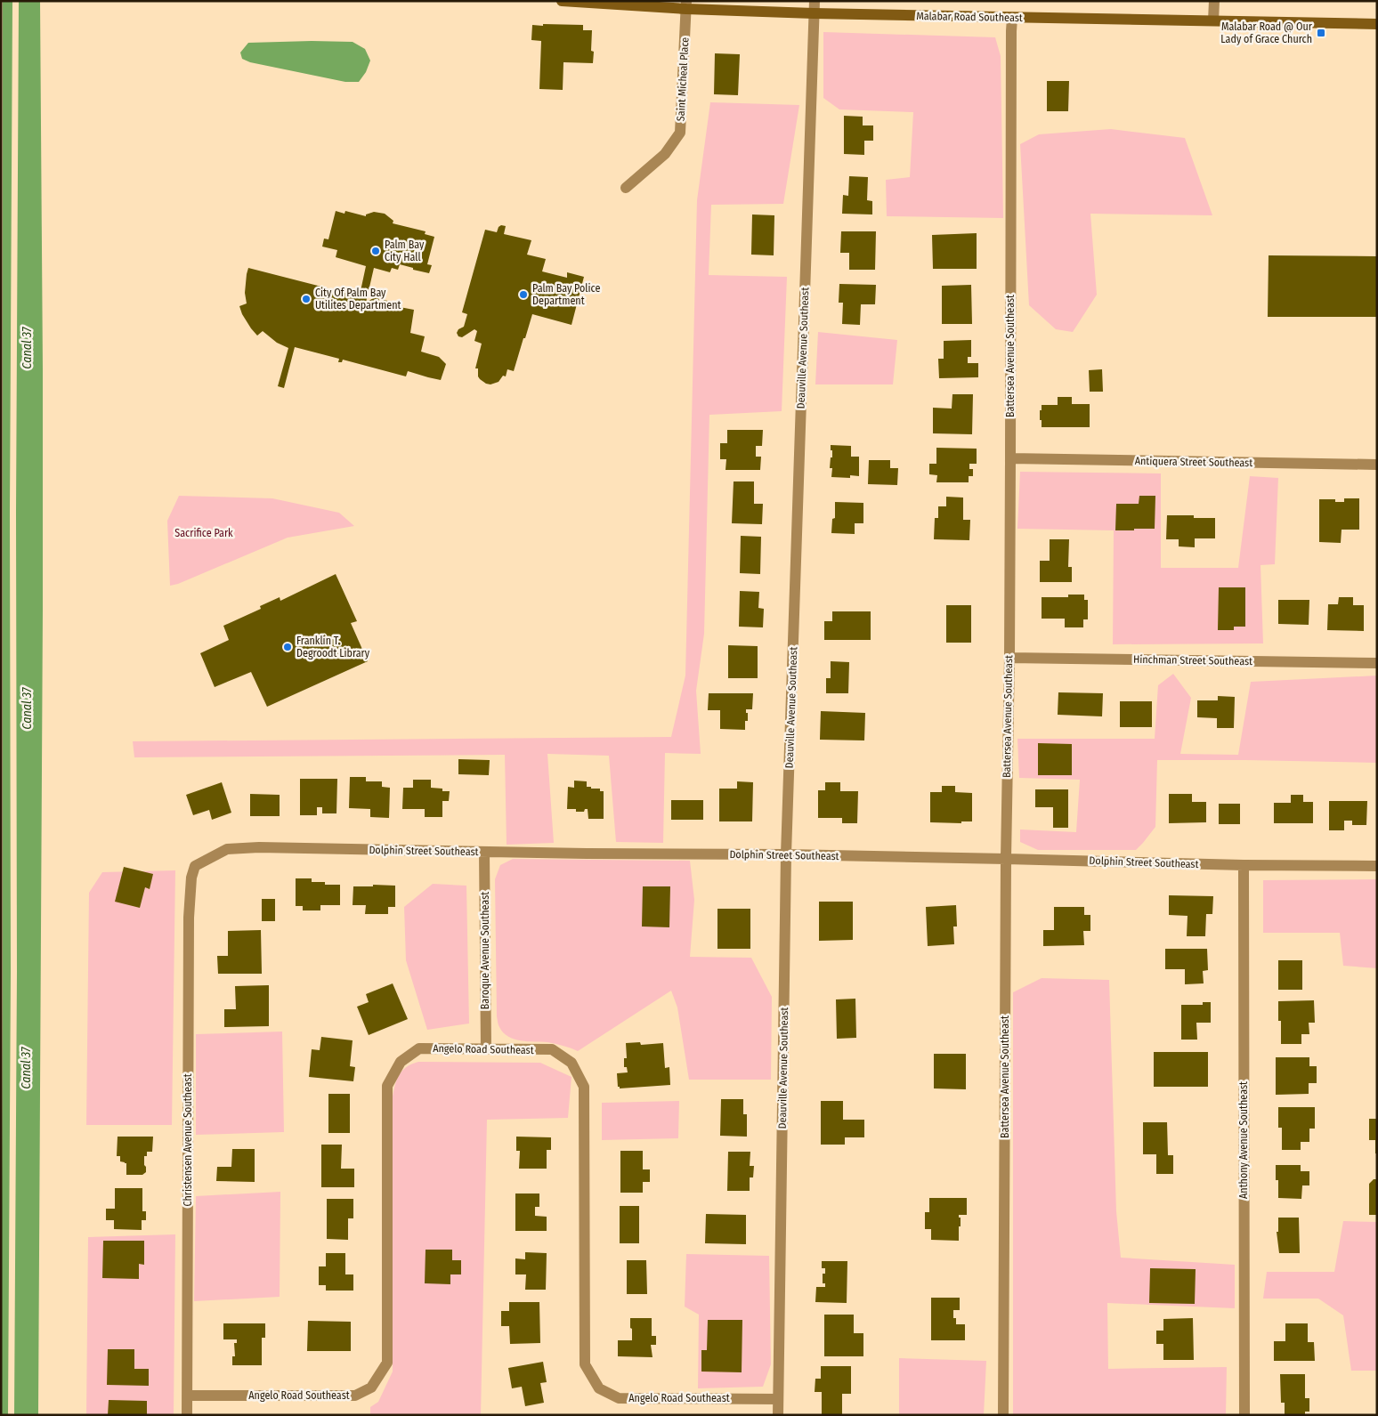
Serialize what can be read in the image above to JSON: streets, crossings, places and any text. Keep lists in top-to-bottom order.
{
  "streets": {
    "main road": ["Malabar Road Southeast"],
    "street": [
      "Saint Micheal Place",
      "Deauville Avenue Southeast",
      "Battersea Avenue Southeast",
      "Antiquera Street Southeast",
      "Hinchman Street Southeast",
      "Dolphin Street Southeast",
      "Baroque Avenue Southeast",
      "Angelo Road Southeast",
      "Christensen Avenue Southeast",
      "Anthony Avenue Southeast"
    ]
  },
  "crossings": [
    ["Malabar Road Southeast", "Saint Micheal Place"],
    ["Malabar Road Southeast", "Deauville Avenue Southeast"],
    ["Malabar Road Southeast", "Battersea Avenue Southeast"],
    ["Deauville Avenue Southeast", "Dolphin Street Southeast"],
    ["Deauville Avenue Southeast", "Angelo Road Southeast"],
    ["Battersea Avenue Southeast", "Antiquera Street Southeast"],
    ["Battersea Avenue Southeast", "Hinchman Street Southeast"],
    ["Battersea Avenue Southeast", "Dolphin Street Southeast"],
    ["Dolphin Street Southeast", "Baroque Avenue Southeast"],
    ["Dolphin Street Southeast", "Christensen Avenue Southeast"],
    ["Dolphin Street Southeast", "Anthony Avenue Southeast"],
    ["Baroque Avenue Southeast", "Angelo Road Southeast"],
    ["Angelo Road Southeast", "Christensen Avenue Southeast"]
  ],
  "water": ["Canal 37"],
  "parks": ["Sacrifice Park"],
  "places": {
    "transit": ["Malabar Road @ Our Lady of Grace Church"],
    "other": [
      "Palm Bay City Hall",
      "Palm Bay Police Department",
      "City Of Palm Bay Utilites Department",
      "Franklin T. Degroodt Library"
    ]
  }
}
